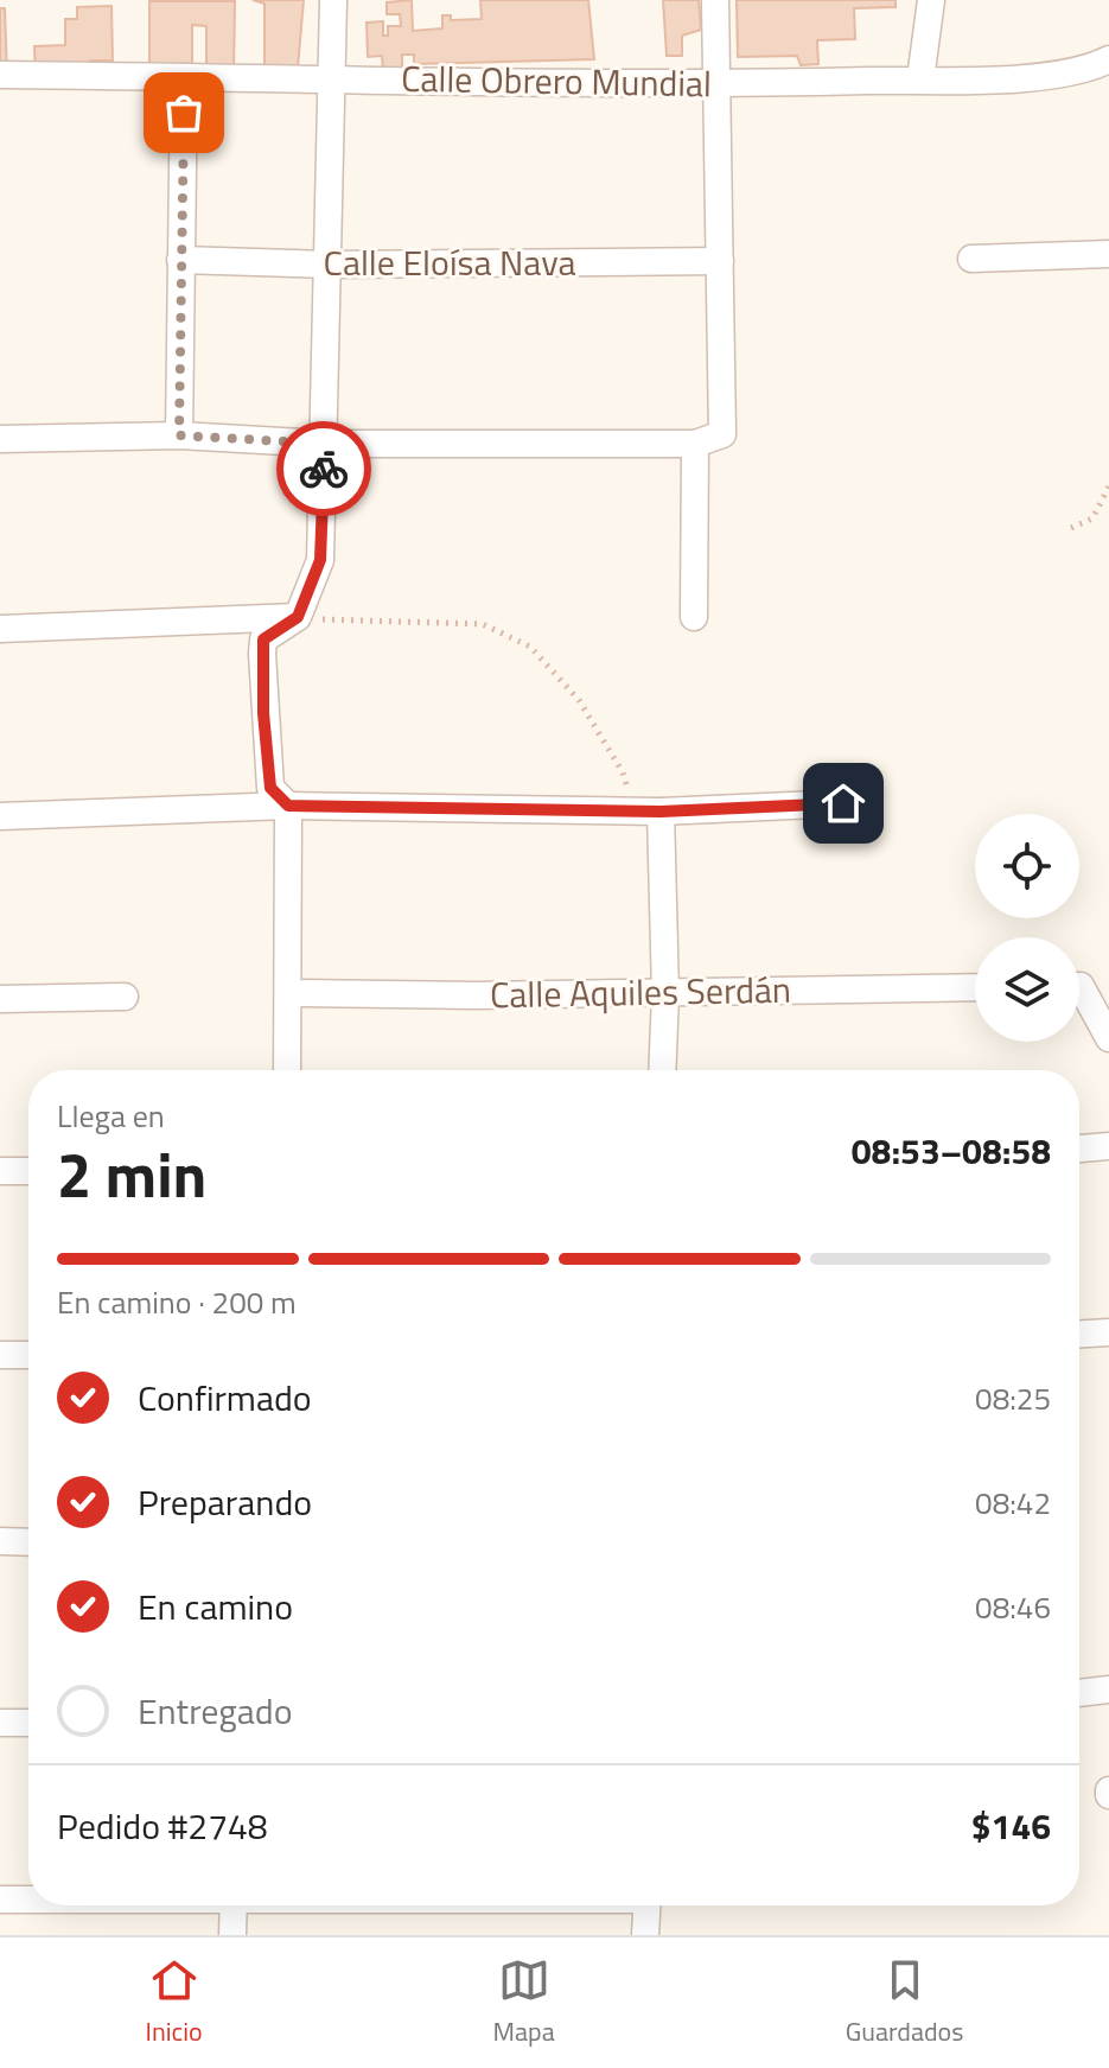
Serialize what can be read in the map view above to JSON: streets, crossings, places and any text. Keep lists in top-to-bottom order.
{
  "streets": {
    "street": ["Calle Obrero Mundial", "Calle Eloísa Nava", "Calle Aquiles Serdán"]
  },
  "page": {
    "heading": ["2 min", "Llega en", "08:53–08:58"],
    "panel": ["Pedido #2748", "$146"],
    "bar": "En camino · 200 m",
    "list": [
      ["Confirmado", "08:25"],
      ["Preparando", "08:42"],
      ["En camino", "08:46"],
      "Entregado"
    ],
    "tabs": ["Inicio", "Mapa", "Guardados"]
  }
}
